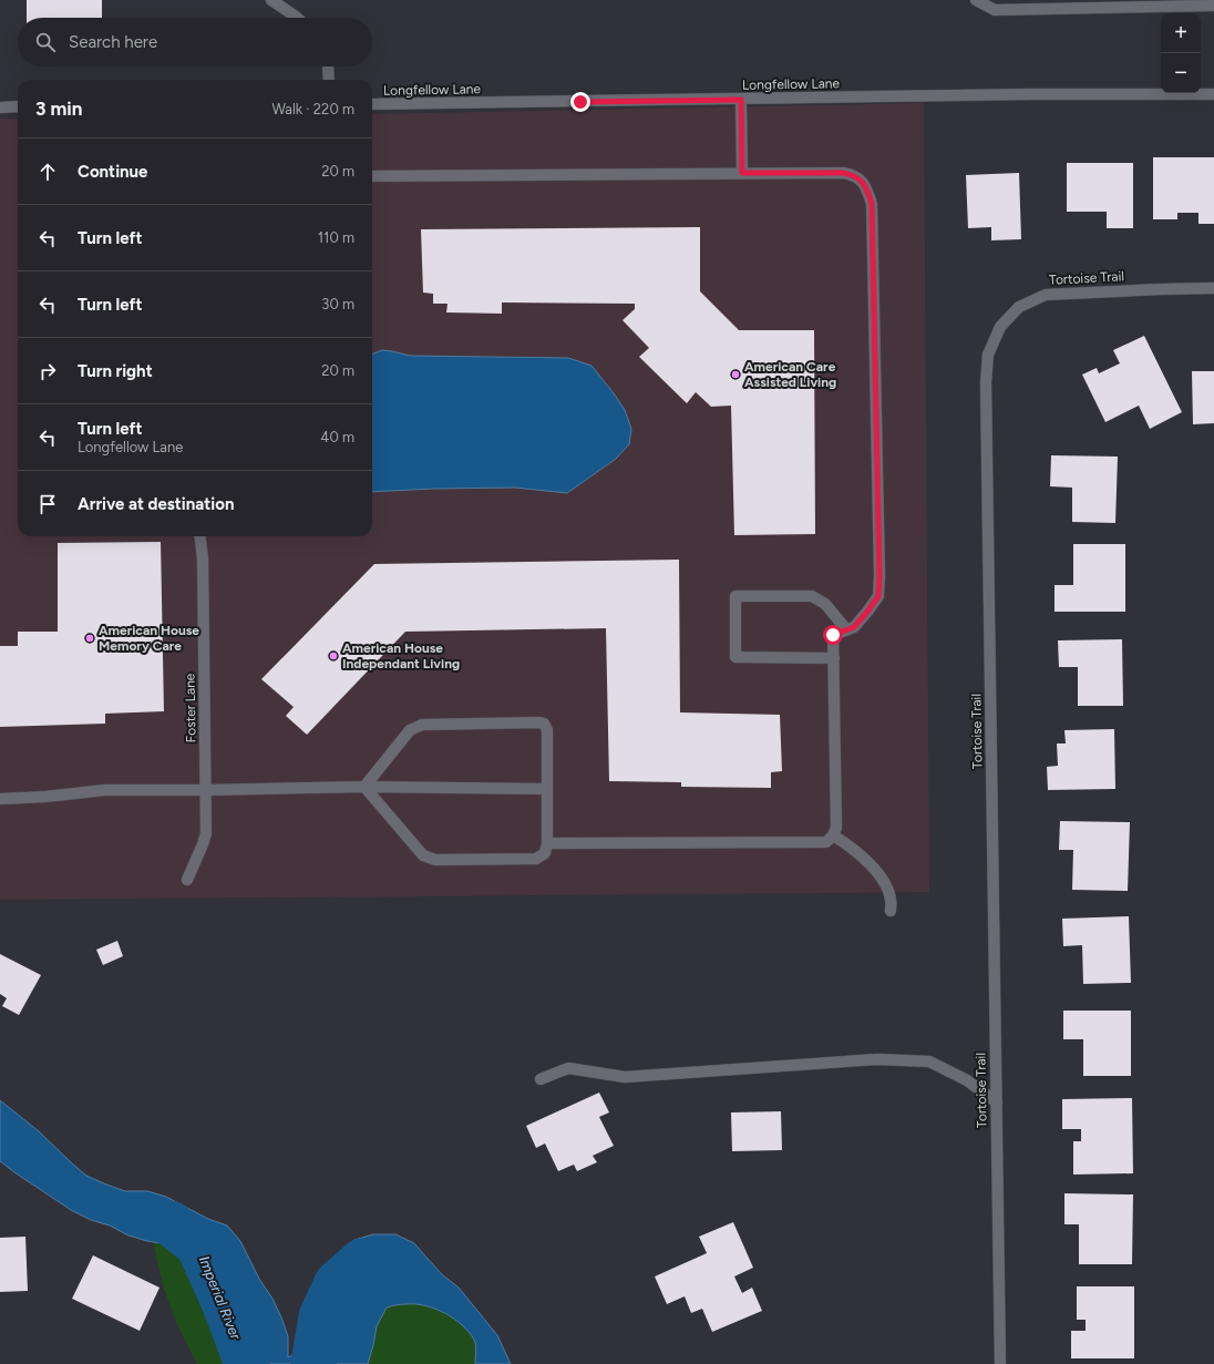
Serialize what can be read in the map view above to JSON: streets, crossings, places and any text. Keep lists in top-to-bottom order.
{
  "streets": {
    "street": ["Longfellow Lane", "Tortoise Trail", "Foster Lane"]
  },
  "water": ["Imperial River"],
  "places": ["American Care Assisted Living", "American House Memory Care", "American House Independant Living"],
  "page": {
    "map_buttons": ["+", "−"],
    "search": "Search here",
    "heading": ["3 min", "Walk · 220 m"],
    "list": [
      ["Continue", "20 m"],
      ["Turn left", "110 m"],
      ["Turn left", "30 m"],
      ["Turn right", "20 m"],
      ["Turn left", "Longfellow Lane", "40 m"],
      "Arrive at destination"
    ]
  }
}
